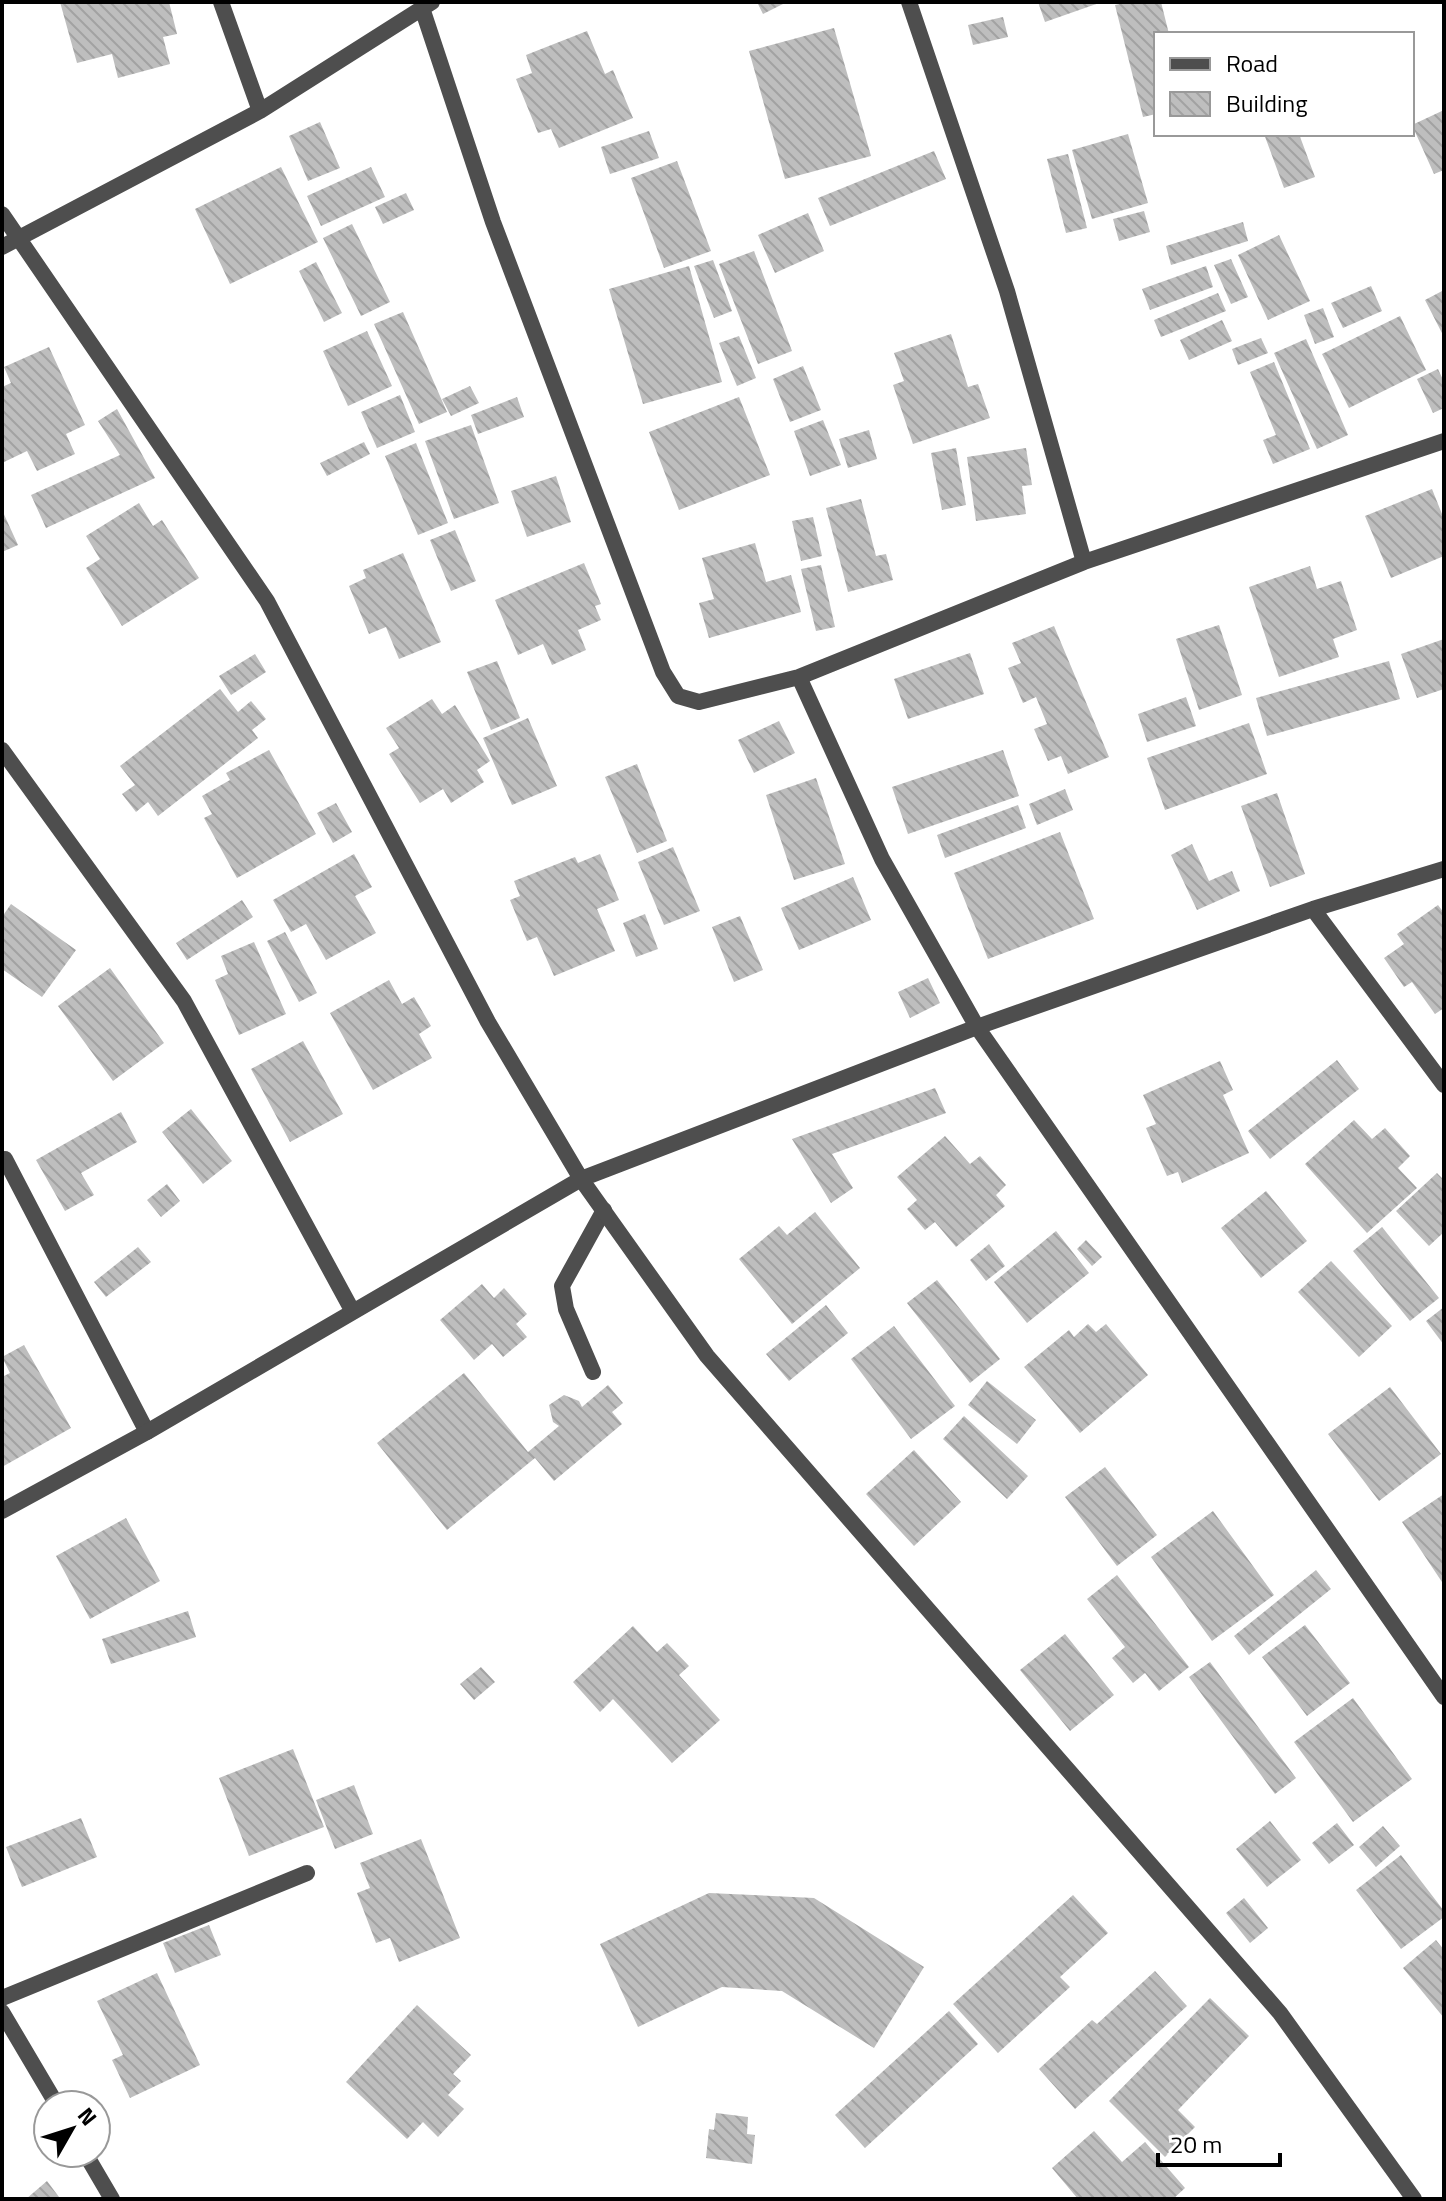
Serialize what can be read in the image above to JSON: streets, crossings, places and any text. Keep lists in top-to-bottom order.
{
  "legend": ["Road", "Building"],
  "scale_bar": "20 m",
  "north": "top right"
}
